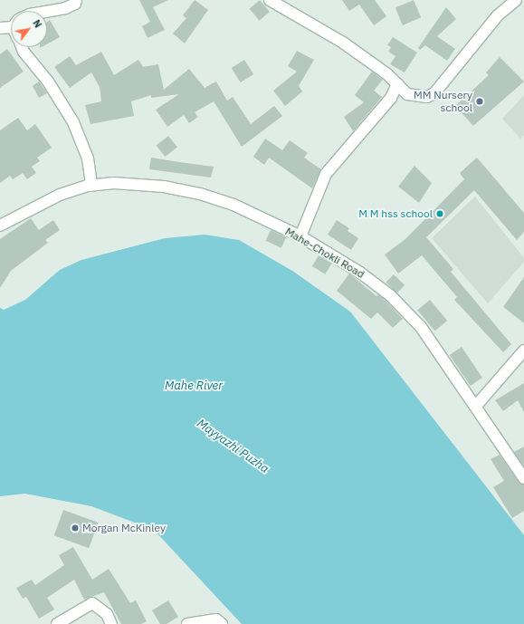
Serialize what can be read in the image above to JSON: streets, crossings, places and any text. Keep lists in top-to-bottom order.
{
  "streets": {
    "street": ["Mahe-Chokli Road"]
  },
  "water": ["Mahe River", "Mayyazhi Puzha"],
  "places": ["MM Nursery school", "M M hss school", "Morgan McKinley"],
  "north": "top right"
}
